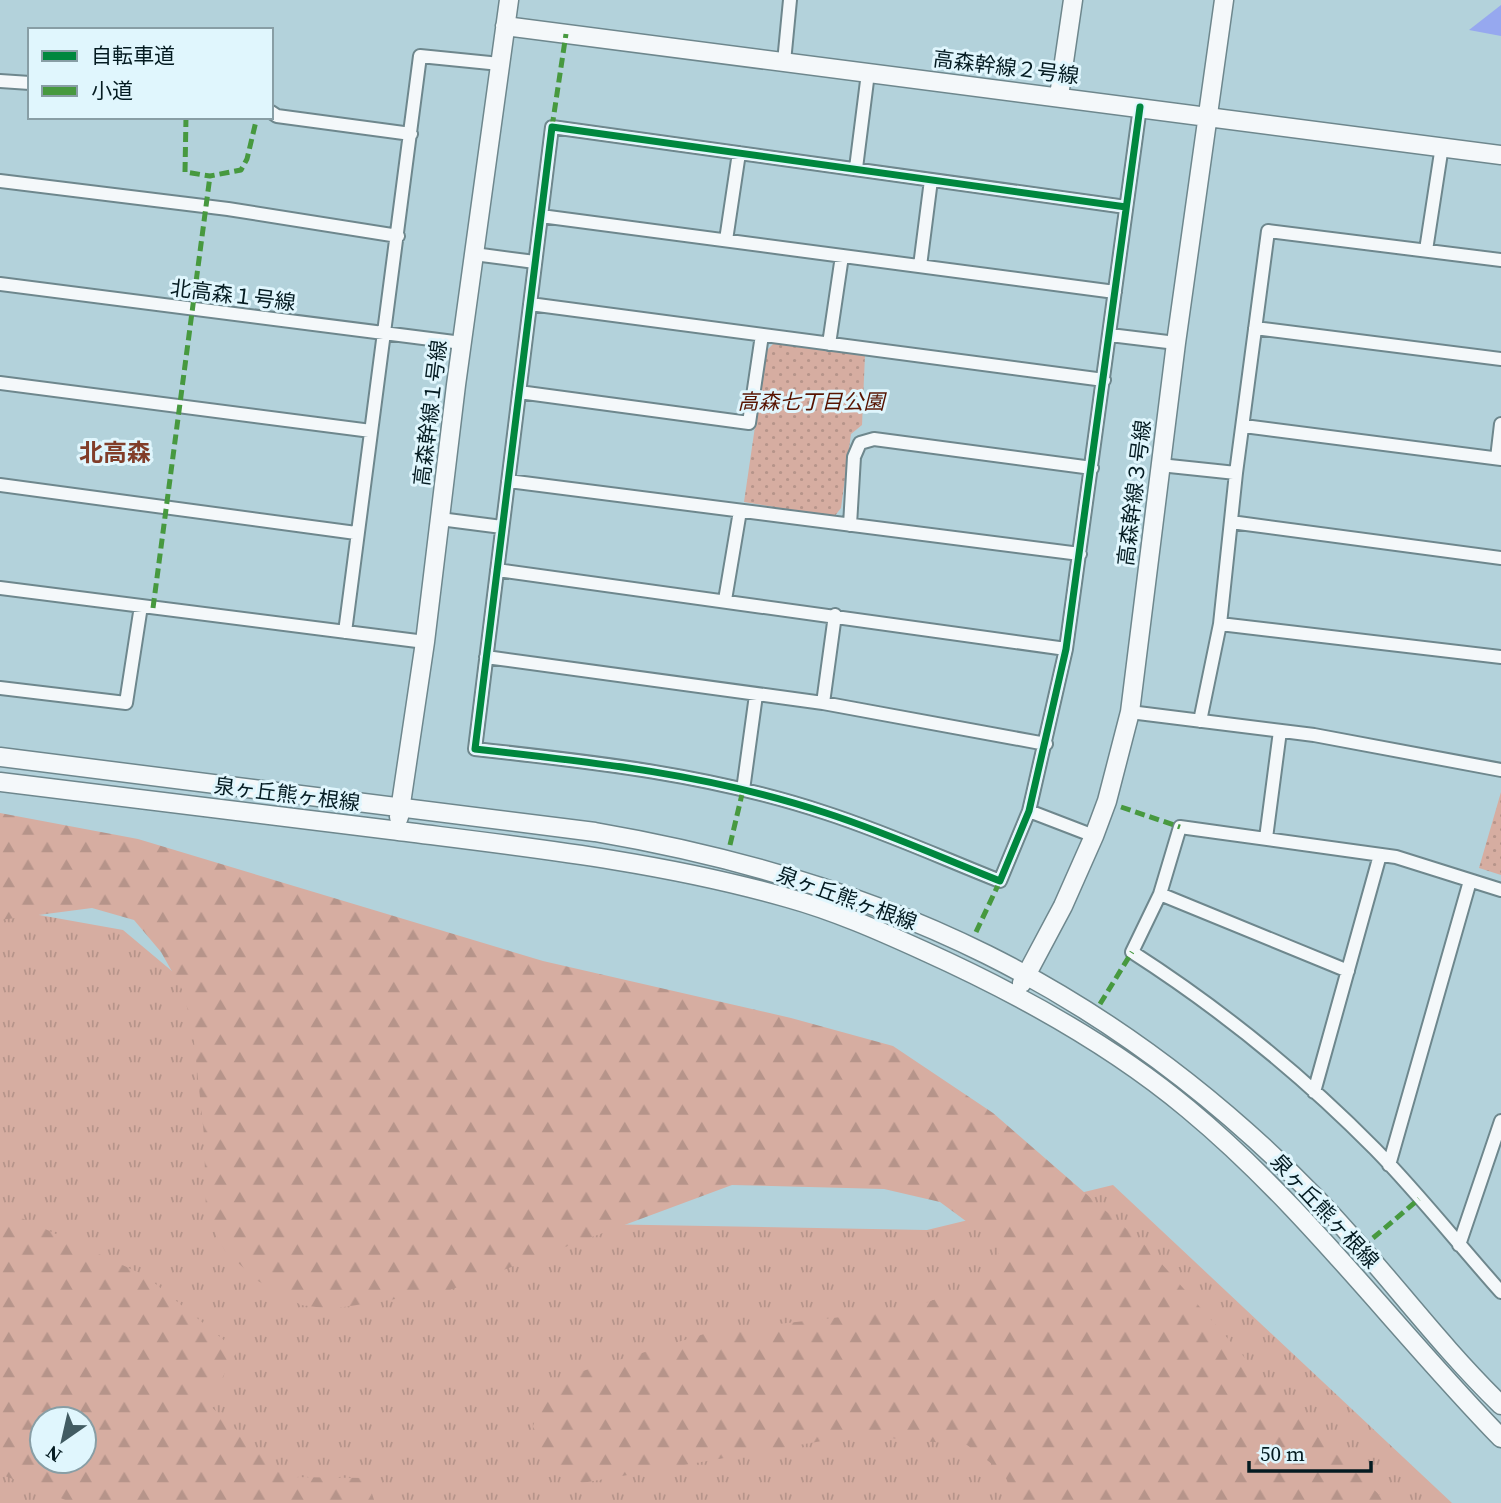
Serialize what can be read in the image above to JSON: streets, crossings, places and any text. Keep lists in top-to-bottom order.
{
  "streets": {
    "main road": [
      "高森幹線２号線",
      "高森幹線１号線",
      "高森幹線３号線",
      "泉ヶ丘熊ヶ根線"
    ],
    "street": ["北高森１号線"]
  },
  "crossings": [
    ["高森幹線２号線", "高森幹線１号線"],
    ["高森幹線２号線", "高森幹線３号線"],
    ["北高森１号線", "高森幹線１号線"],
    ["高森幹線１号線", "泉ヶ丘熊ヶ根線"],
    ["高森幹線３号線", "泉ヶ丘熊ヶ根線"]
  ],
  "districts": ["北高森"],
  "parks": ["高森七丁目公園"],
  "legend": ["自転車道", "小道"],
  "scale_bar": "50 m",
  "north": "bottom left"
}
